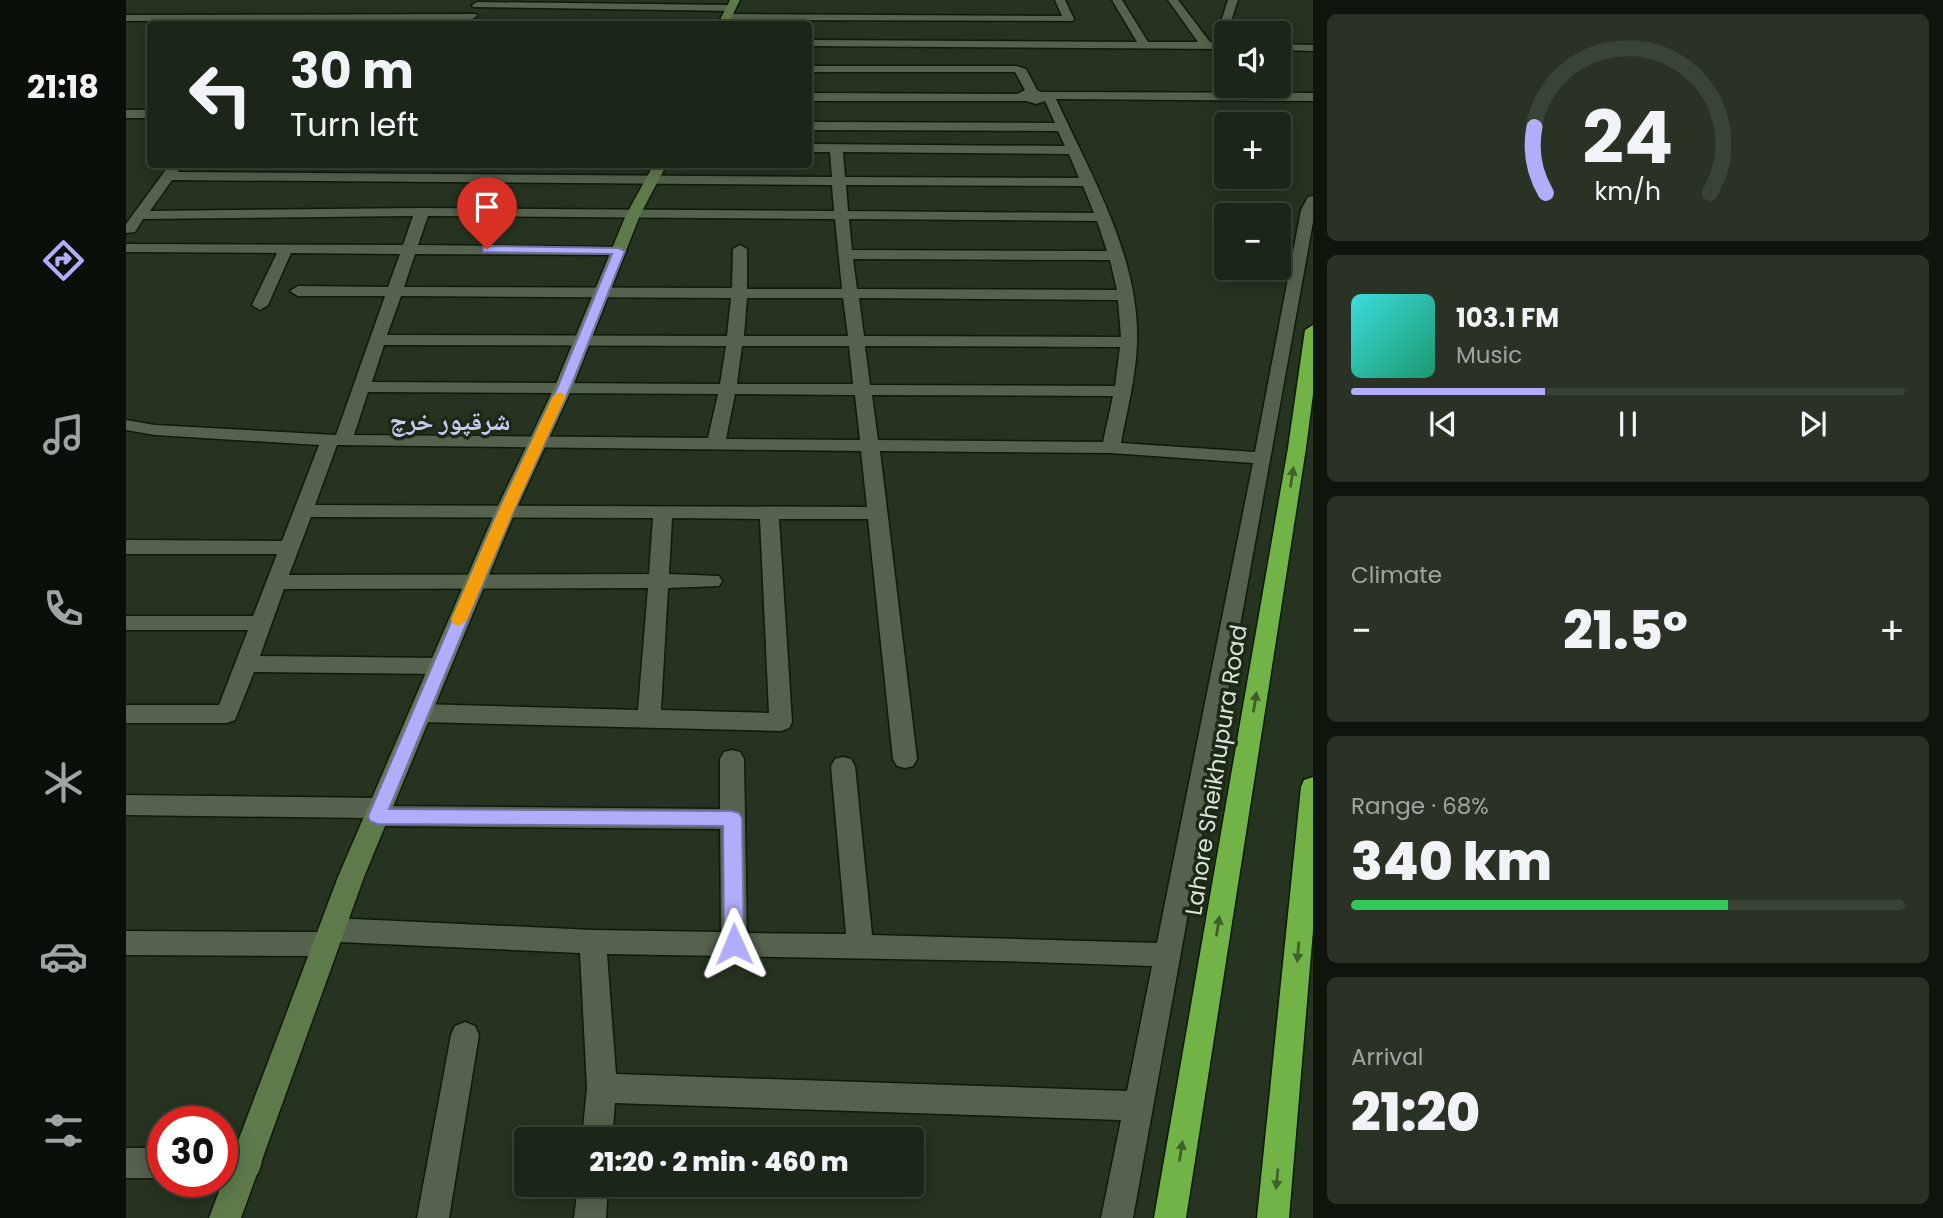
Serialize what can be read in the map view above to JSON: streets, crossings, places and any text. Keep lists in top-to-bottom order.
{
  "streets": {
    "highway": ["Lahore Sheikhupura Road"]
  },
  "districts": ["شرقپور خرچ"],
  "page": {
    "tabs": "21:18",
    "map_buttons": ["+", "−"],
    "turn": ["30 m", "Turn left"],
    "song": ["103.1 FM", "Music"],
    "tile": [
      "Climate",
      ["Range · 68%", "340 km"],
      ["Arrival", "21:20"]
    ],
    "heat": ["−", "21.5°", "+"],
    "limit": "30",
    "trip": "21:20 · 2 min · 460 m",
    "gauge": ["24", "km/h"]
  }
}
